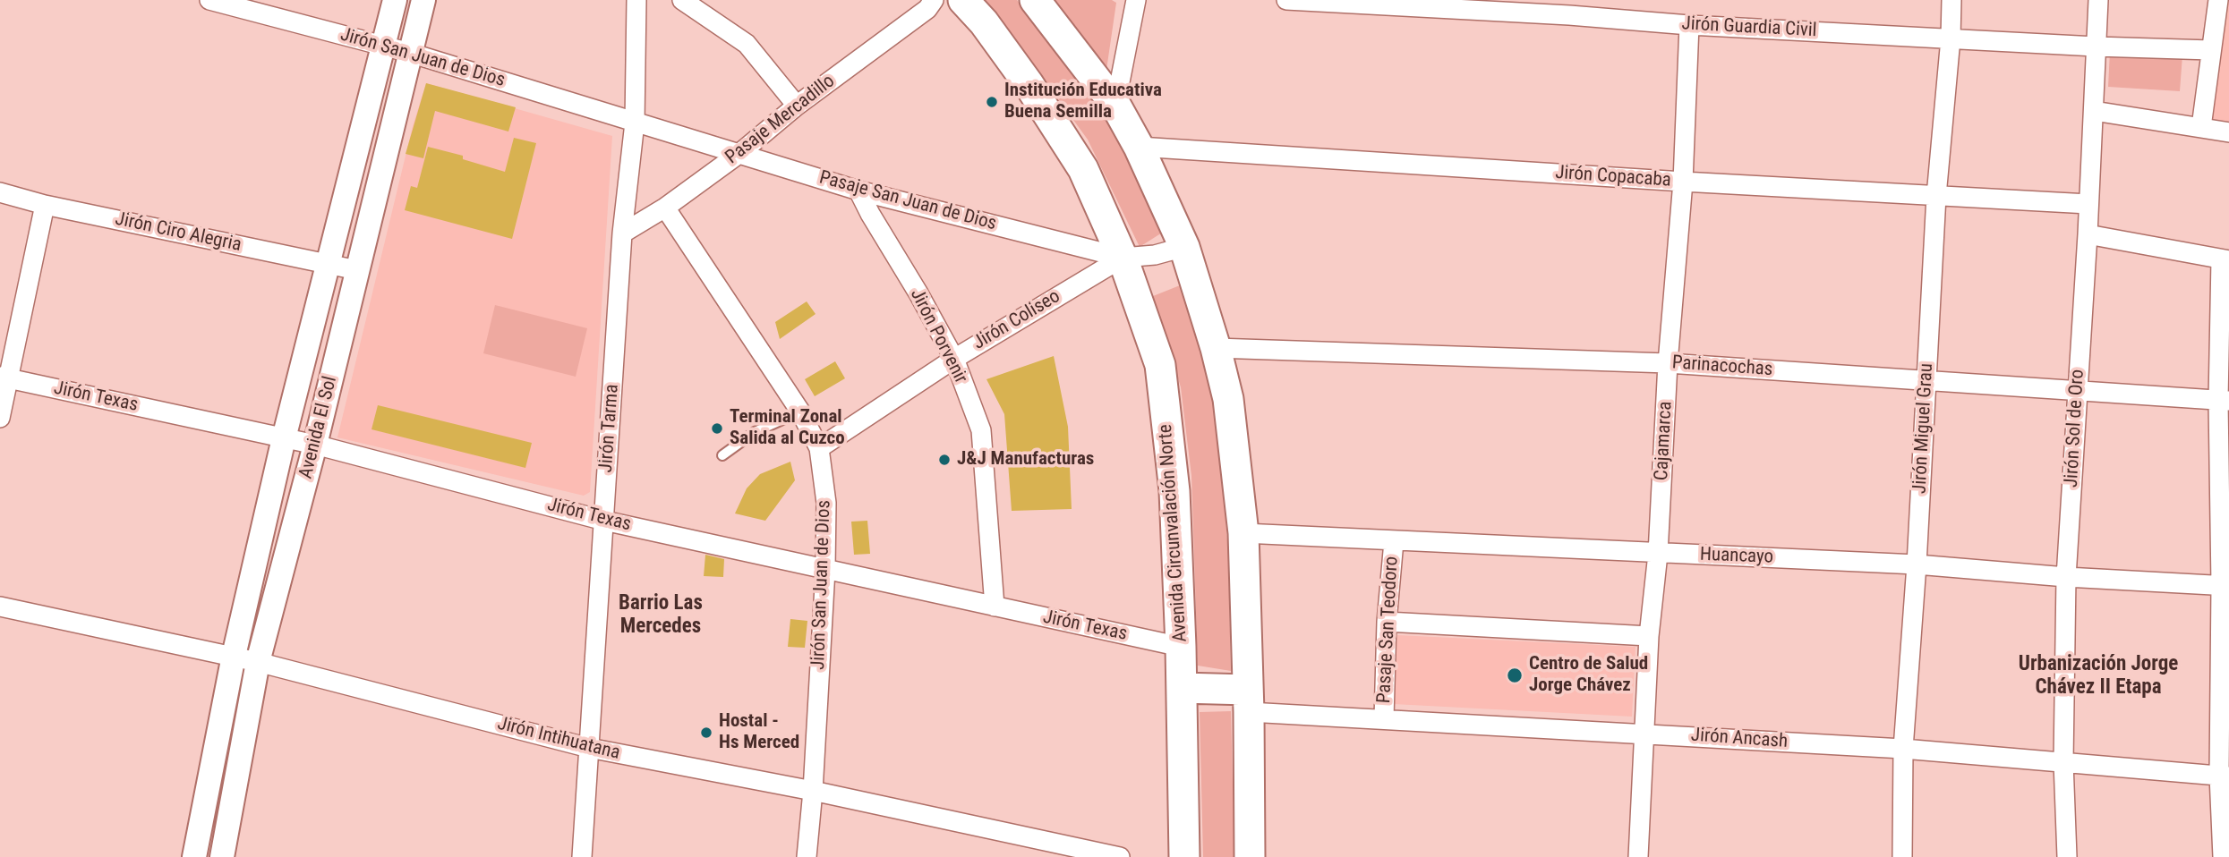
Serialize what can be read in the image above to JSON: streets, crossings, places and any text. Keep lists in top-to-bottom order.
{
  "streets": {
    "highway": ["Avenida Circunvalación Norte"],
    "street": [
      "Jirón Guardia Civil",
      "Jirón San Juan de Dios",
      "Pasaje Mercadillo",
      "Jirón Copacaba",
      "Pasaje San Juan de Dios",
      "Jirón Ciro Alegria",
      "Jirón Coliseo",
      "Jirón Porvenir",
      "Parinacochas",
      "Jirón Texas",
      "Avenida El Sol",
      "Jirón Tarma",
      "Jirón Miguel Grau",
      "Jirón Sol de Oro",
      "Cajamarca",
      "Huancayo",
      "Pasaje San Teodoro",
      "Jirón Intihuatana",
      "Jirón Ancash"
    ]
  },
  "crossings": [
    ["Jirón Guardia Civil", "Jirón Miguel Grau"],
    ["Jirón Guardia Civil", "Jirón Sol de Oro"],
    ["Jirón Guardia Civil", "Cajamarca"],
    ["Jirón San Juan de Dios", "Pasaje Mercadillo"],
    ["Jirón San Juan de Dios", "Pasaje San Juan de Dios"],
    ["Jirón San Juan de Dios", "Jirón Coliseo"],
    ["Jirón San Juan de Dios", "Jirón Texas"],
    ["Jirón San Juan de Dios", "Avenida El Sol"],
    ["Jirón San Juan de Dios", "Jirón Tarma"],
    ["Jirón San Juan de Dios", "Jirón Intihuatana"],
    ["Pasaje Mercadillo", "Pasaje San Juan de Dios"],
    ["Pasaje Mercadillo", "Jirón Tarma"],
    ["Jirón Copacaba", "Jirón Miguel Grau"],
    ["Jirón Copacaba", "Jirón Sol de Oro"],
    ["Jirón Copacaba", "Cajamarca"],
    ["Pasaje San Juan de Dios", "Jirón Coliseo"],
    ["Pasaje San Juan de Dios", "Jirón Porvenir"],
    ["Pasaje San Juan de Dios", "Jirón Tarma"],
    ["Pasaje San Juan de Dios", "Avenida Circunvalación Norte"],
    ["Jirón Ciro Alegria", "Avenida El Sol"],
    ["Jirón Coliseo", "Jirón Porvenir"],
    ["Jirón Coliseo", "Avenida Circunvalación Norte"],
    ["Jirón Porvenir", "Jirón Texas"],
    ["Parinacochas", "Jirón Miguel Grau"],
    ["Parinacochas", "Jirón Sol de Oro"],
    ["Parinacochas", "Cajamarca"],
    ["Jirón Texas", "Avenida El Sol"],
    ["Jirón Texas", "Jirón Tarma"],
    ["Jirón Texas", "Avenida Circunvalación Norte"],
    ["Avenida El Sol", "Jirón Intihuatana"],
    ["Jirón Tarma", "Jirón Intihuatana"],
    ["Jirón Miguel Grau", "Huancayo"],
    ["Jirón Miguel Grau", "Jirón Ancash"],
    ["Jirón Sol de Oro", "Huancayo"],
    ["Jirón Sol de Oro", "Jirón Ancash"],
    ["Cajamarca", "Huancayo"],
    ["Cajamarca", "Jirón Ancash"],
    ["Huancayo", "Pasaje San Teodoro"],
    ["Pasaje San Teodoro", "Jirón Ancash"]
  ],
  "districts": ["Barrio Las Mercedes", "Urbanización Jorge Chávez II Etapa"],
  "places": [
    "Institución Educativa Buena Semilla",
    "Terminal Zonal Salida al Cuzco",
    "J&J Manufacturas",
    "Centro de Salud Jorge Chávez",
    "Hostal - Hs Merced"
  ]
}
